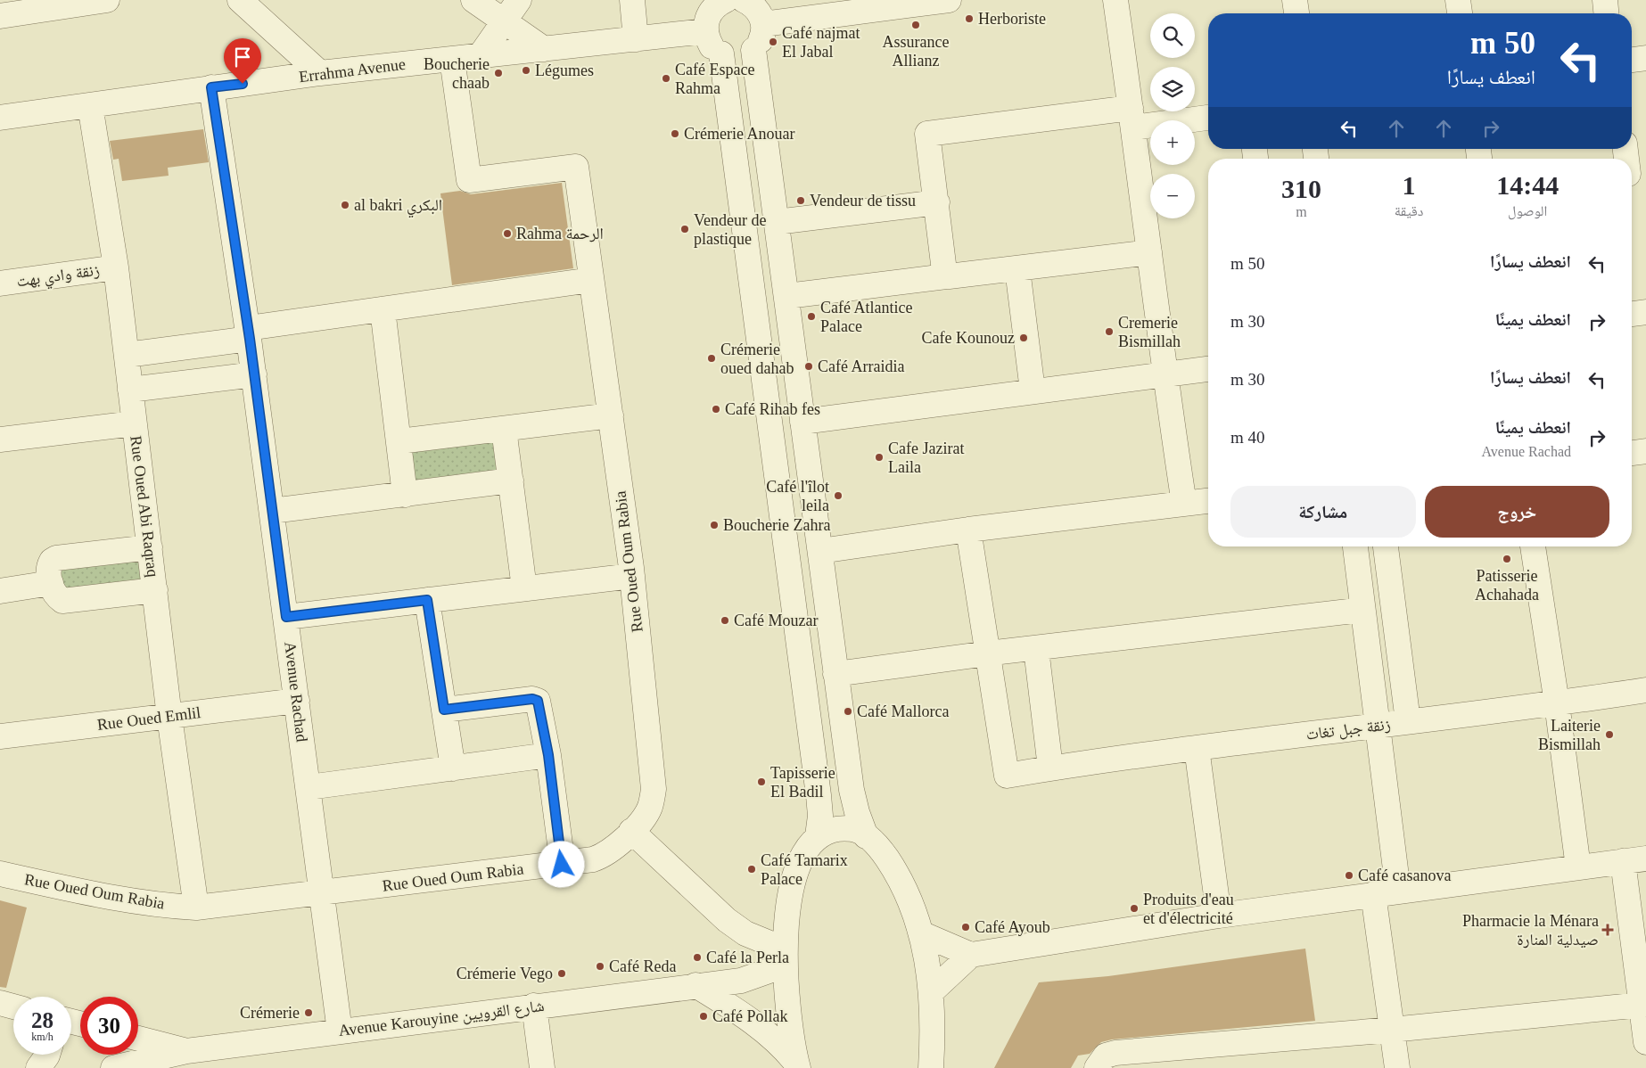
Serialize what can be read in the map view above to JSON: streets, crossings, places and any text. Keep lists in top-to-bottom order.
{
  "streets": {
    "street": [
      "Errahma Avenue",
      "زنقة وادي بهت",
      "Rue Oued Abi Raqraq",
      "Rue Oued Oum Rabia",
      "Avenue Rachad",
      "Rue Oued Emlil",
      "زنقة جبل تغات",
      "Avenue Karouyine شارع القرويين"
    ]
  },
  "crossings": [
    ["Errahma Avenue", "Rue Oued Abi Raqraq"],
    ["Errahma Avenue", "Rue Oued Oum Rabia"],
    ["Errahma Avenue", "Avenue Rachad"],
    ["زنقة وادي بهت", "Rue Oued Abi Raqraq"],
    ["Rue Oued Abi Raqraq", "Rue Oued Oum Rabia"],
    ["Rue Oued Abi Raqraq", "Rue Oued Emlil"],
    ["Rue Oued Oum Rabia", "Avenue Rachad"],
    ["Avenue Rachad", "Rue Oued Emlil"],
    ["Avenue Rachad", "Avenue Karouyine شارع القرويين"]
  ],
  "places": {
    "other": [
      "Herboriste",
      "Assurance Allianz",
      "Café najmat El Jabal",
      "Légumes",
      "Boucherie chaab",
      "Café Espace Rahma",
      "Crémerie Anouar",
      "Vendeur de tissu",
      "al bakri البكري",
      "Vendeur de plastique",
      "Rahma الرحمة",
      "Café Atlantice Palace",
      "Cremerie Bismillah",
      "Cafe Kounouz",
      "Crémerie oued dahab",
      "Café Arraidia",
      "Café Rihab fes",
      "Cafe Jazirat Laila",
      "Café l'îlot leila",
      "Boucherie Zahra",
      "Patisserie Achahada",
      "Café Mouzar",
      "Café Mallorca",
      "Laiterie Bismillah",
      "Tapisserie El Badil",
      "Café Tamarix Palace",
      "Café casanova",
      "Produits d'eau et d'électricité",
      "Café Ayoub",
      "Café la Perla",
      "Café Reda",
      "Crémerie Vego",
      "Crémerie",
      "Café Pollak"
    ],
    "health": ["Pharmacie la Ménara صيدلية المنارة"]
  },
  "page": {
    "map_buttons": ["+", "−"],
    "turn": ["50 m", "انعطف يسارًا"],
    "eta": [
      "14:44",
      "الوصول",
      "1",
      "دقيقة",
      "310",
      "m"
    ],
    "list": [
      {
        "name": "انعطف يسارًا",
        "value": "50 m"
      },
      {
        "name": "انعطف يمينًا",
        "value": "30 m"
      },
      {
        "name": "انعطف يسارًا",
        "value": "30 m"
      },
      {
        "name": "انعطف يمينًا",
        "note": "Avenue Rachad",
        "value": "40 m"
      }
    ],
    "buttons": ["خروج", "مشاركة"],
    "speed": "28 km/h",
    "limit": "30"
  }
}
